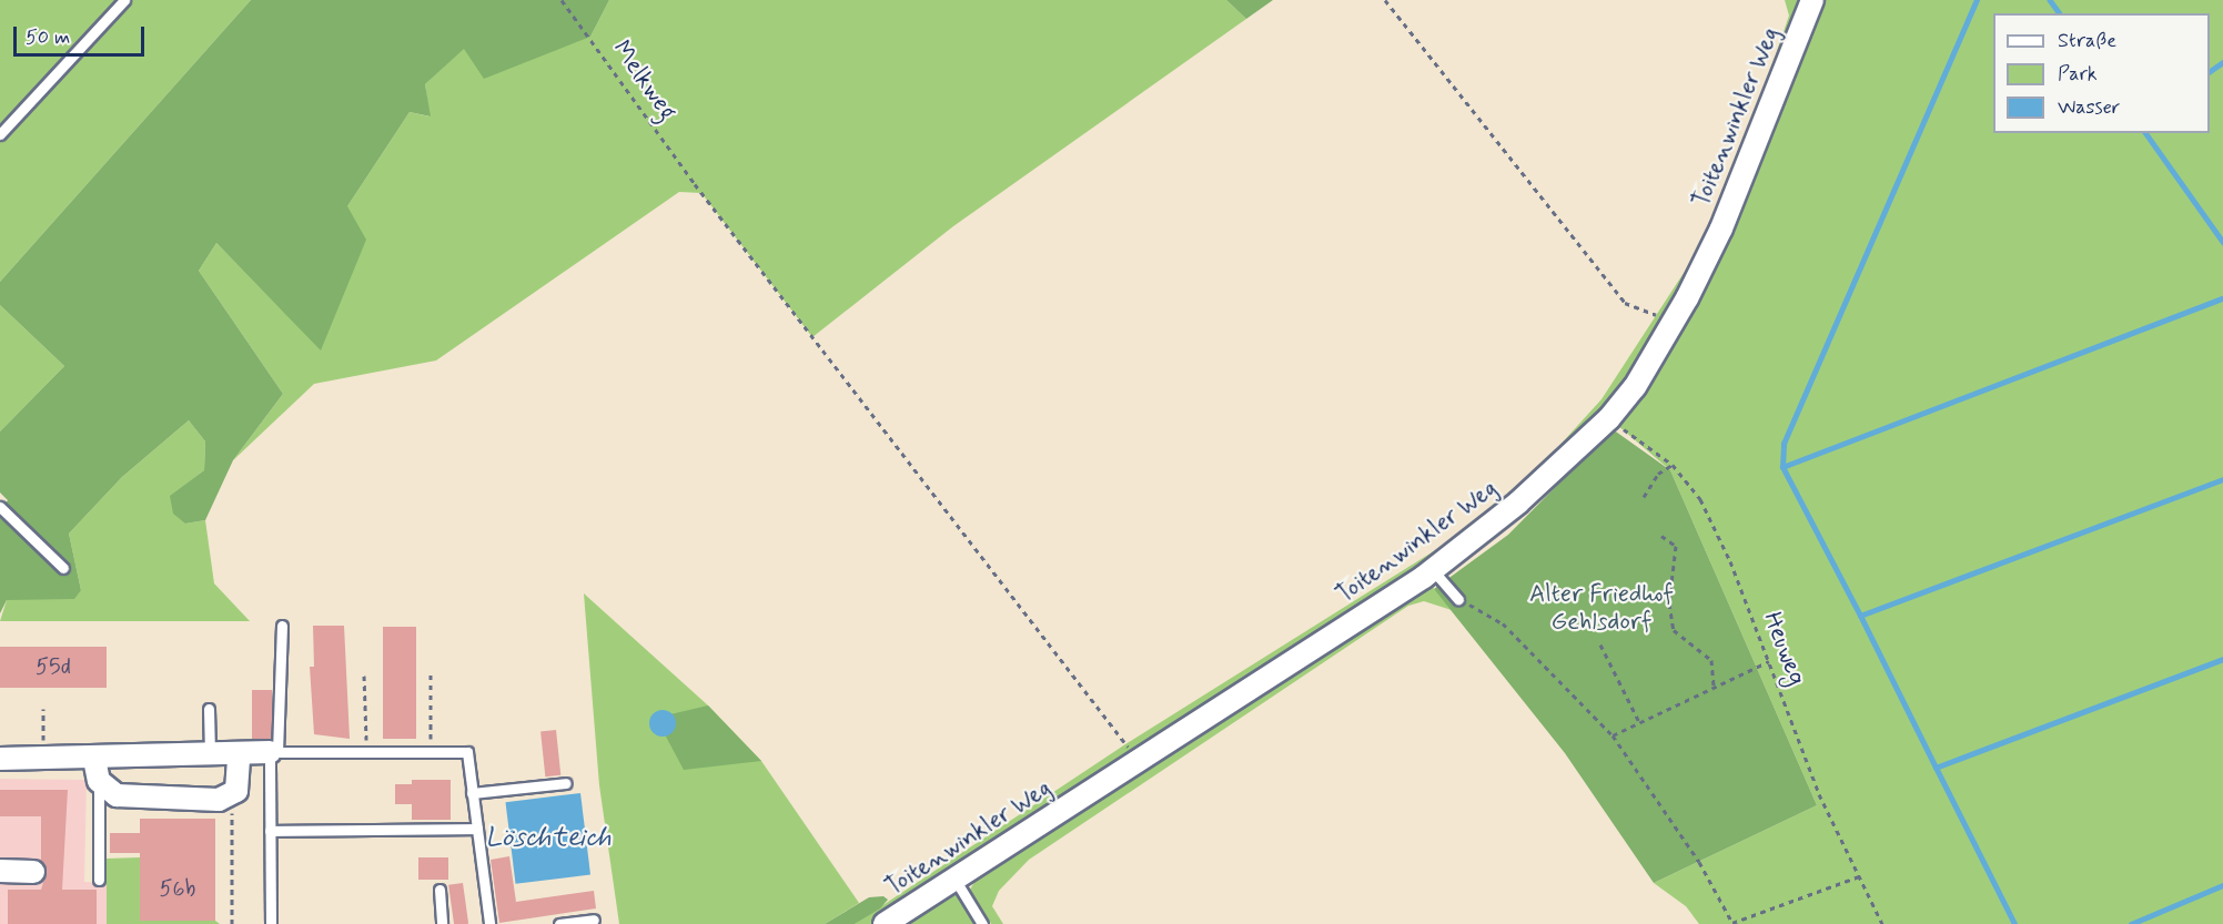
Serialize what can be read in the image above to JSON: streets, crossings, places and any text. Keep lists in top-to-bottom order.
{
  "streets": {
    "street": ["Toitenwinkler Weg"],
    "path": ["Melkweg", "Heuweg"]
  },
  "crossings": [
    ["Melkweg", "Toitenwinkler Weg"],
    ["Toitenwinkler Weg", "Heuweg"]
  ],
  "water": ["Löschteich"],
  "parks": ["Alter Friedhof Gehlsdorf"],
  "house_numbers": ["55d", "56b"],
  "legend": ["Straße", "Park", "Wasser"],
  "scale_bar": "50 m"
}
